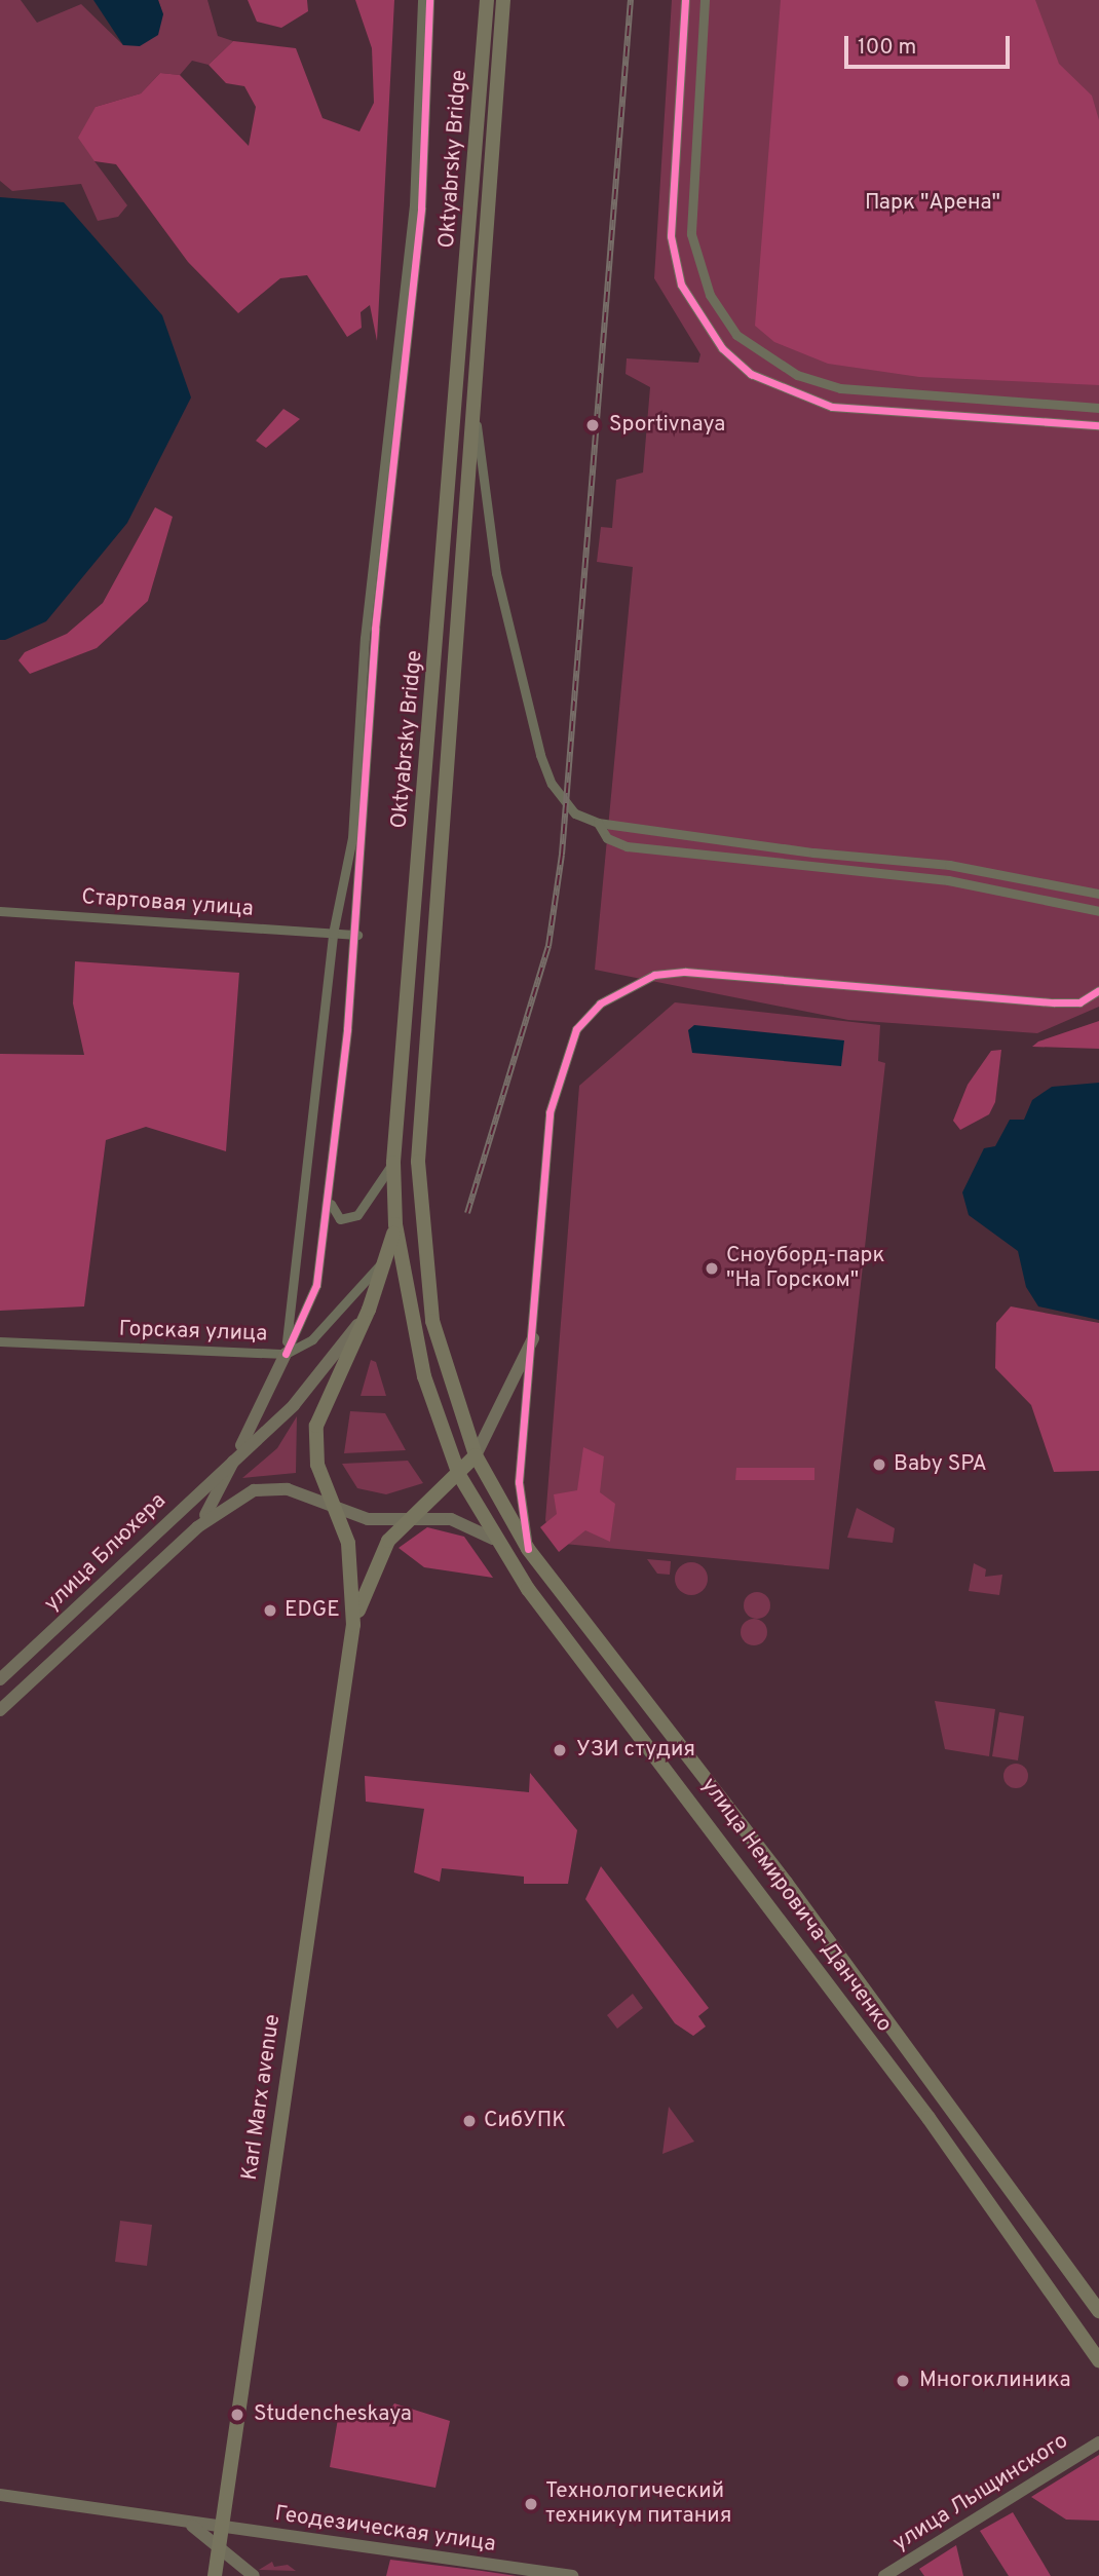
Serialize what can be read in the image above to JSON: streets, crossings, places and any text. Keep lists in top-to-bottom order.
{
  "streets": {
    "main road": [
      "Oktyabrsky Bridge",
      "улица Блюхера",
      "улица Немировича-Данченко",
      "Karl Marx avenue",
      "улица Лыщинского",
      "Геодезическая улица"
    ],
    "street": ["Стартовая улица", "Горская улица"]
  },
  "crossings": [
    ["Oktyabrsky Bridge", "улица Немировича-Данченко"],
    ["улица Блюхера", "улица Немировича-Данченко"],
    ["Karl Marx avenue", "Геодезическая улица"]
  ],
  "parks": ["Парк \"Арена\""],
  "places": [
    "Sportivnaya",
    "Сноуборд-парк \"На Горском\"",
    "Baby SPA",
    "EDGE",
    "УЗИ студия",
    "СибУПК",
    "Многоклиника",
    "Studencheskaya",
    "Технологический техникум питания"
  ],
  "scale_bar": "100 m"
}
